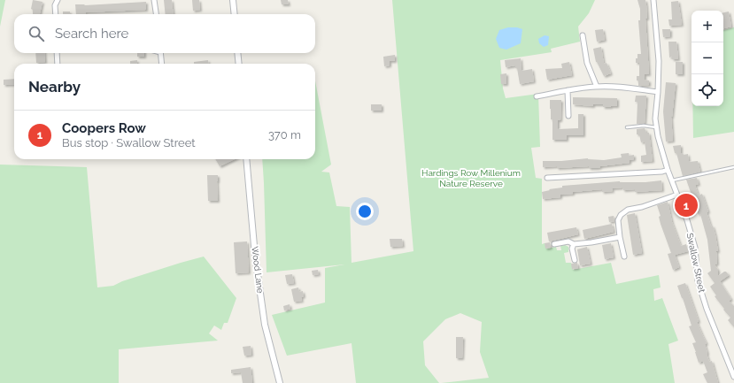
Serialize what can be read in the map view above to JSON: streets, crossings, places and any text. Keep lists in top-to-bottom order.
{
  "streets": {
    "street": ["Swallow Street", "Wood Lane"]
  },
  "parks": ["Hardings Row Millenium Nature Reserve"],
  "page": {
    "map_buttons": ["+", "−"],
    "search": "Search here",
    "heading": "Nearby",
    "list": [
      {
        "mark": "1",
        "name": "Coopers Row",
        "note": "Bus stop · Swallow Street",
        "value": "370 m"
      }
    ],
    "pins": "1"
  }
}
